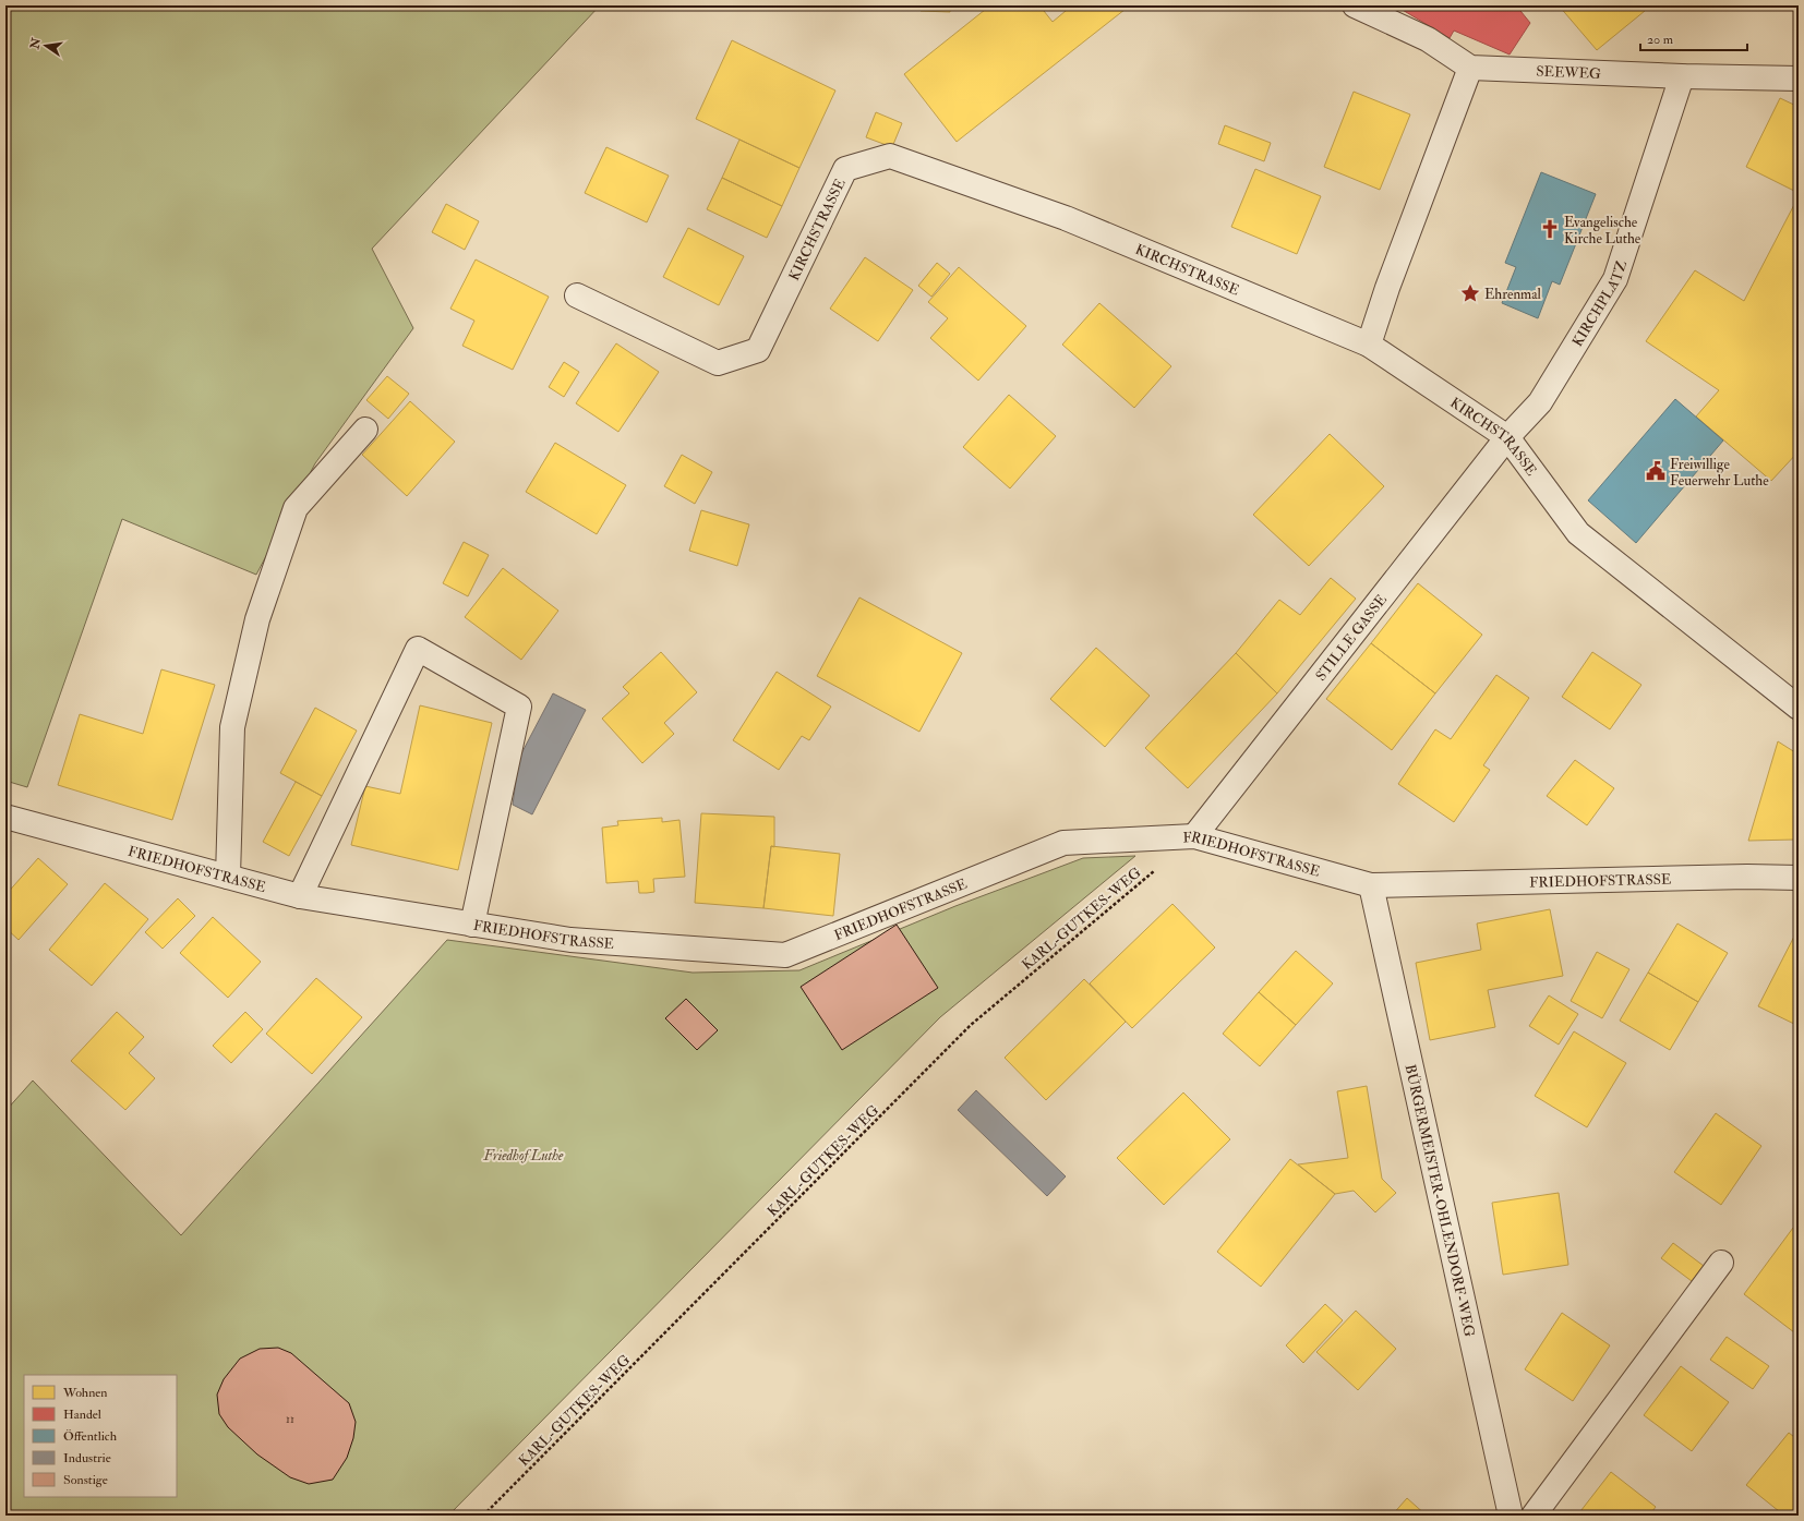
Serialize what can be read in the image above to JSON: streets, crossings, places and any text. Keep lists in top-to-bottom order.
{
  "streets": {
    "street": [
      "SEEWEG",
      "KIRCHSTRASSE",
      "KIRCHPLATZ",
      "STILLE GASSE",
      "FRIEDHOFSTRASSE",
      "BÜRGERMEISTER-OHLENDORF-WEG"
    ],
    "path": ["KARL-GUTKES-WEG"]
  },
  "crossings": [
    ["SEEWEG", "KIRCHPLATZ"],
    ["KIRCHSTRASSE", "KIRCHPLATZ"],
    ["KIRCHSTRASSE", "STILLE GASSE"],
    ["KIRCHPLATZ", "STILLE GASSE"],
    ["STILLE GASSE", "FRIEDHOFSTRASSE"],
    ["FRIEDHOFSTRASSE", "BÜRGERMEISTER-OHLENDORF-WEG"]
  ],
  "parks": ["Friedhof Luthe"],
  "places": {
    "church": ["Evangelische Kirche Luthe"],
    "place": ["Ehrenmal"],
    "public building": ["Freiwillige Feuerwehr Luthe"]
  },
  "house_numbers": ["11"],
  "legend": [
    "Wohnen",
    "Handel",
    "Öffentlich",
    "Industrie",
    "Sonstige"
  ],
  "scale_bar": "20 m",
  "north": "left"
}
